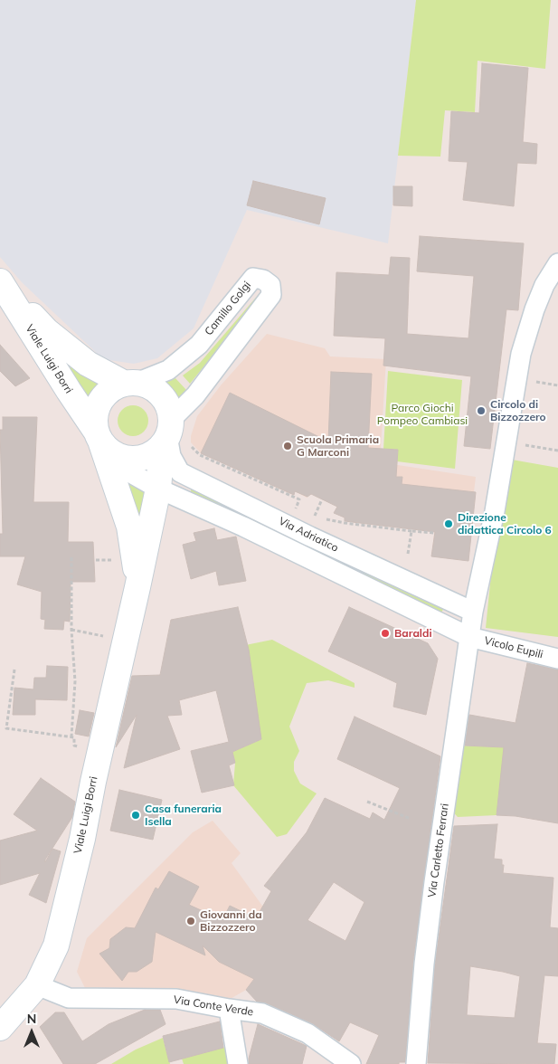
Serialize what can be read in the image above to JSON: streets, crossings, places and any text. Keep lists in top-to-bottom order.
{
  "streets": {
    "main road": ["Viale Luigi Borri"],
    "street": [
      "Camillo Golgi",
      "Via Adriatico",
      "Vicolo Eupili",
      "Via Carletto Ferrari",
      "Via Conte Verde"
    ]
  },
  "crossings": [
    ["Camillo Golgi", "Viale Luigi Borri"],
    ["Camillo Golgi", "Via Adriatico"],
    ["Viale Luigi Borri", "Via Adriatico"],
    ["Viale Luigi Borri", "Via Conte Verde"],
    ["Via Adriatico", "Vicolo Eupili"],
    ["Via Adriatico", "Via Carletto Ferrari"],
    ["Vicolo Eupili", "Via Carletto Ferrari"]
  ],
  "parks": ["Parco Giochi Pompeo Cambiasi"],
  "places": [
    "Circolo di Bizzozzero",
    "Scuola Primaria G Marconi",
    "Direzione didattica Circolo 6",
    "Baraldi",
    "Casa funeraria Isella",
    "Giovanni da Bizzozzero"
  ],
  "north": "top"
}
